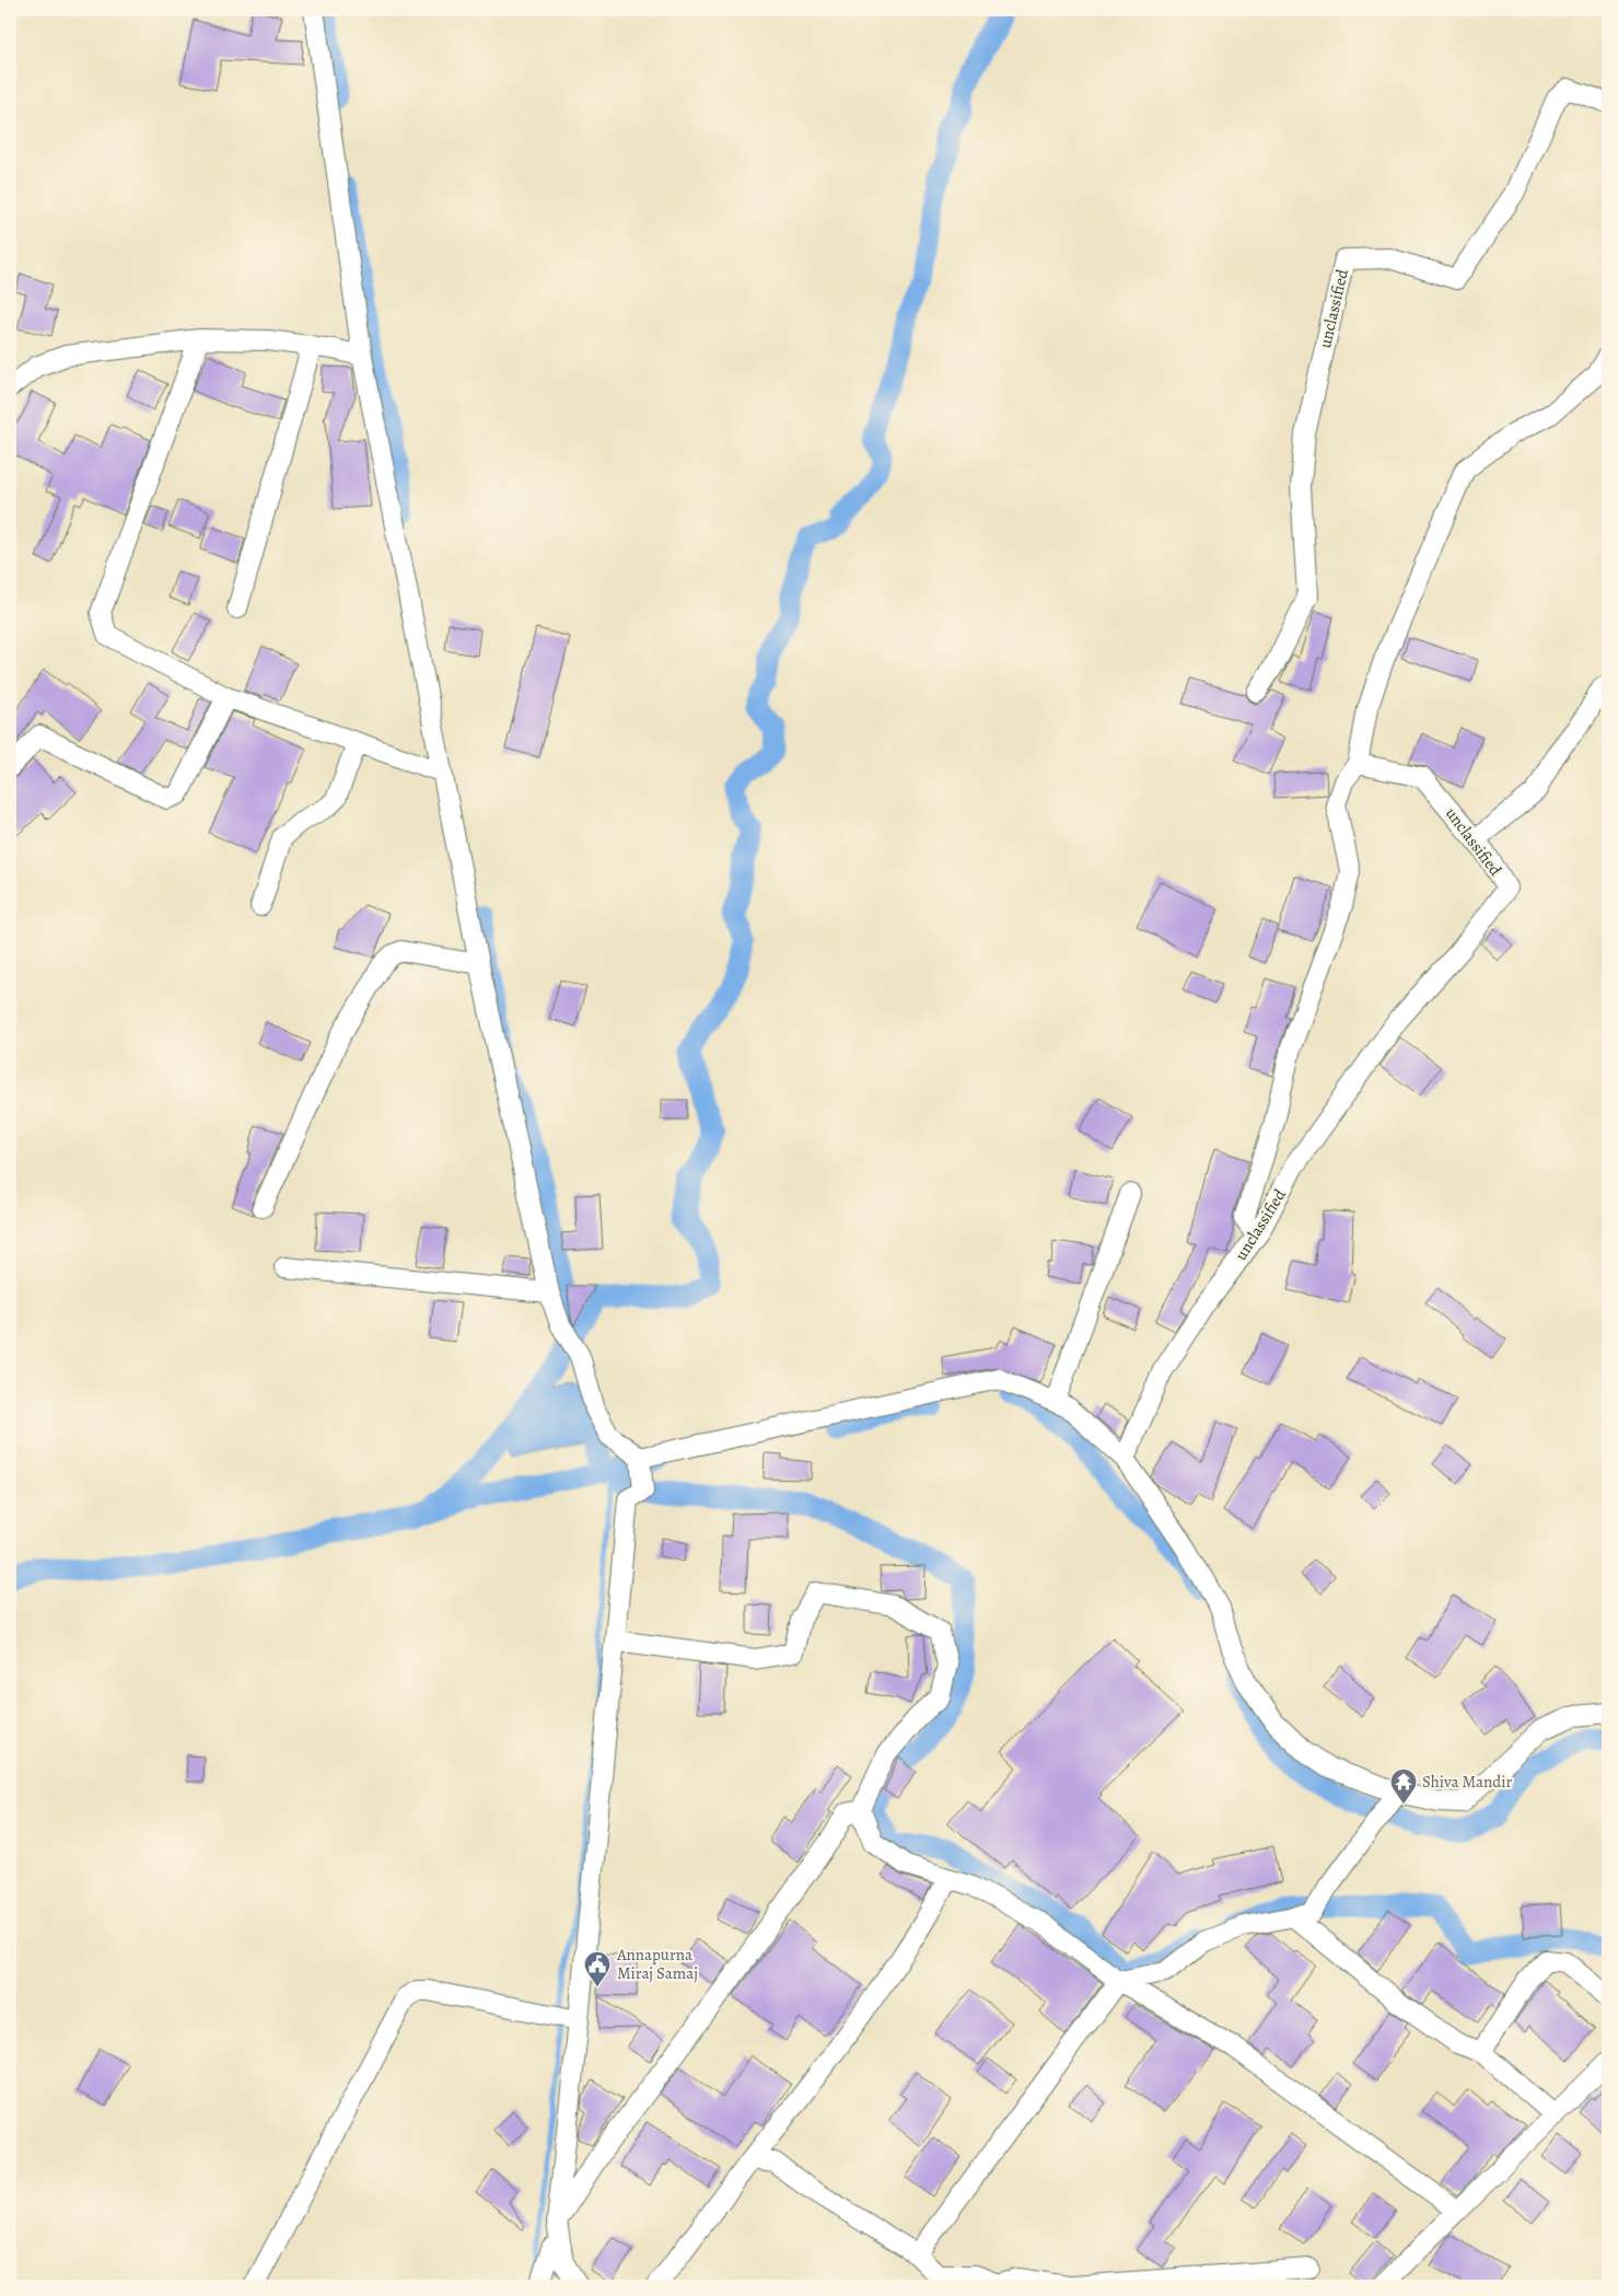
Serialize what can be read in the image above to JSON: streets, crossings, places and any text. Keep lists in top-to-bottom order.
{
  "streets": {
    "street": ["unclassified"]
  },
  "places": {
    "temple": ["Shiva Mandir"],
    "public building": ["Annapurna Miraj Samaj"]
  }
}
